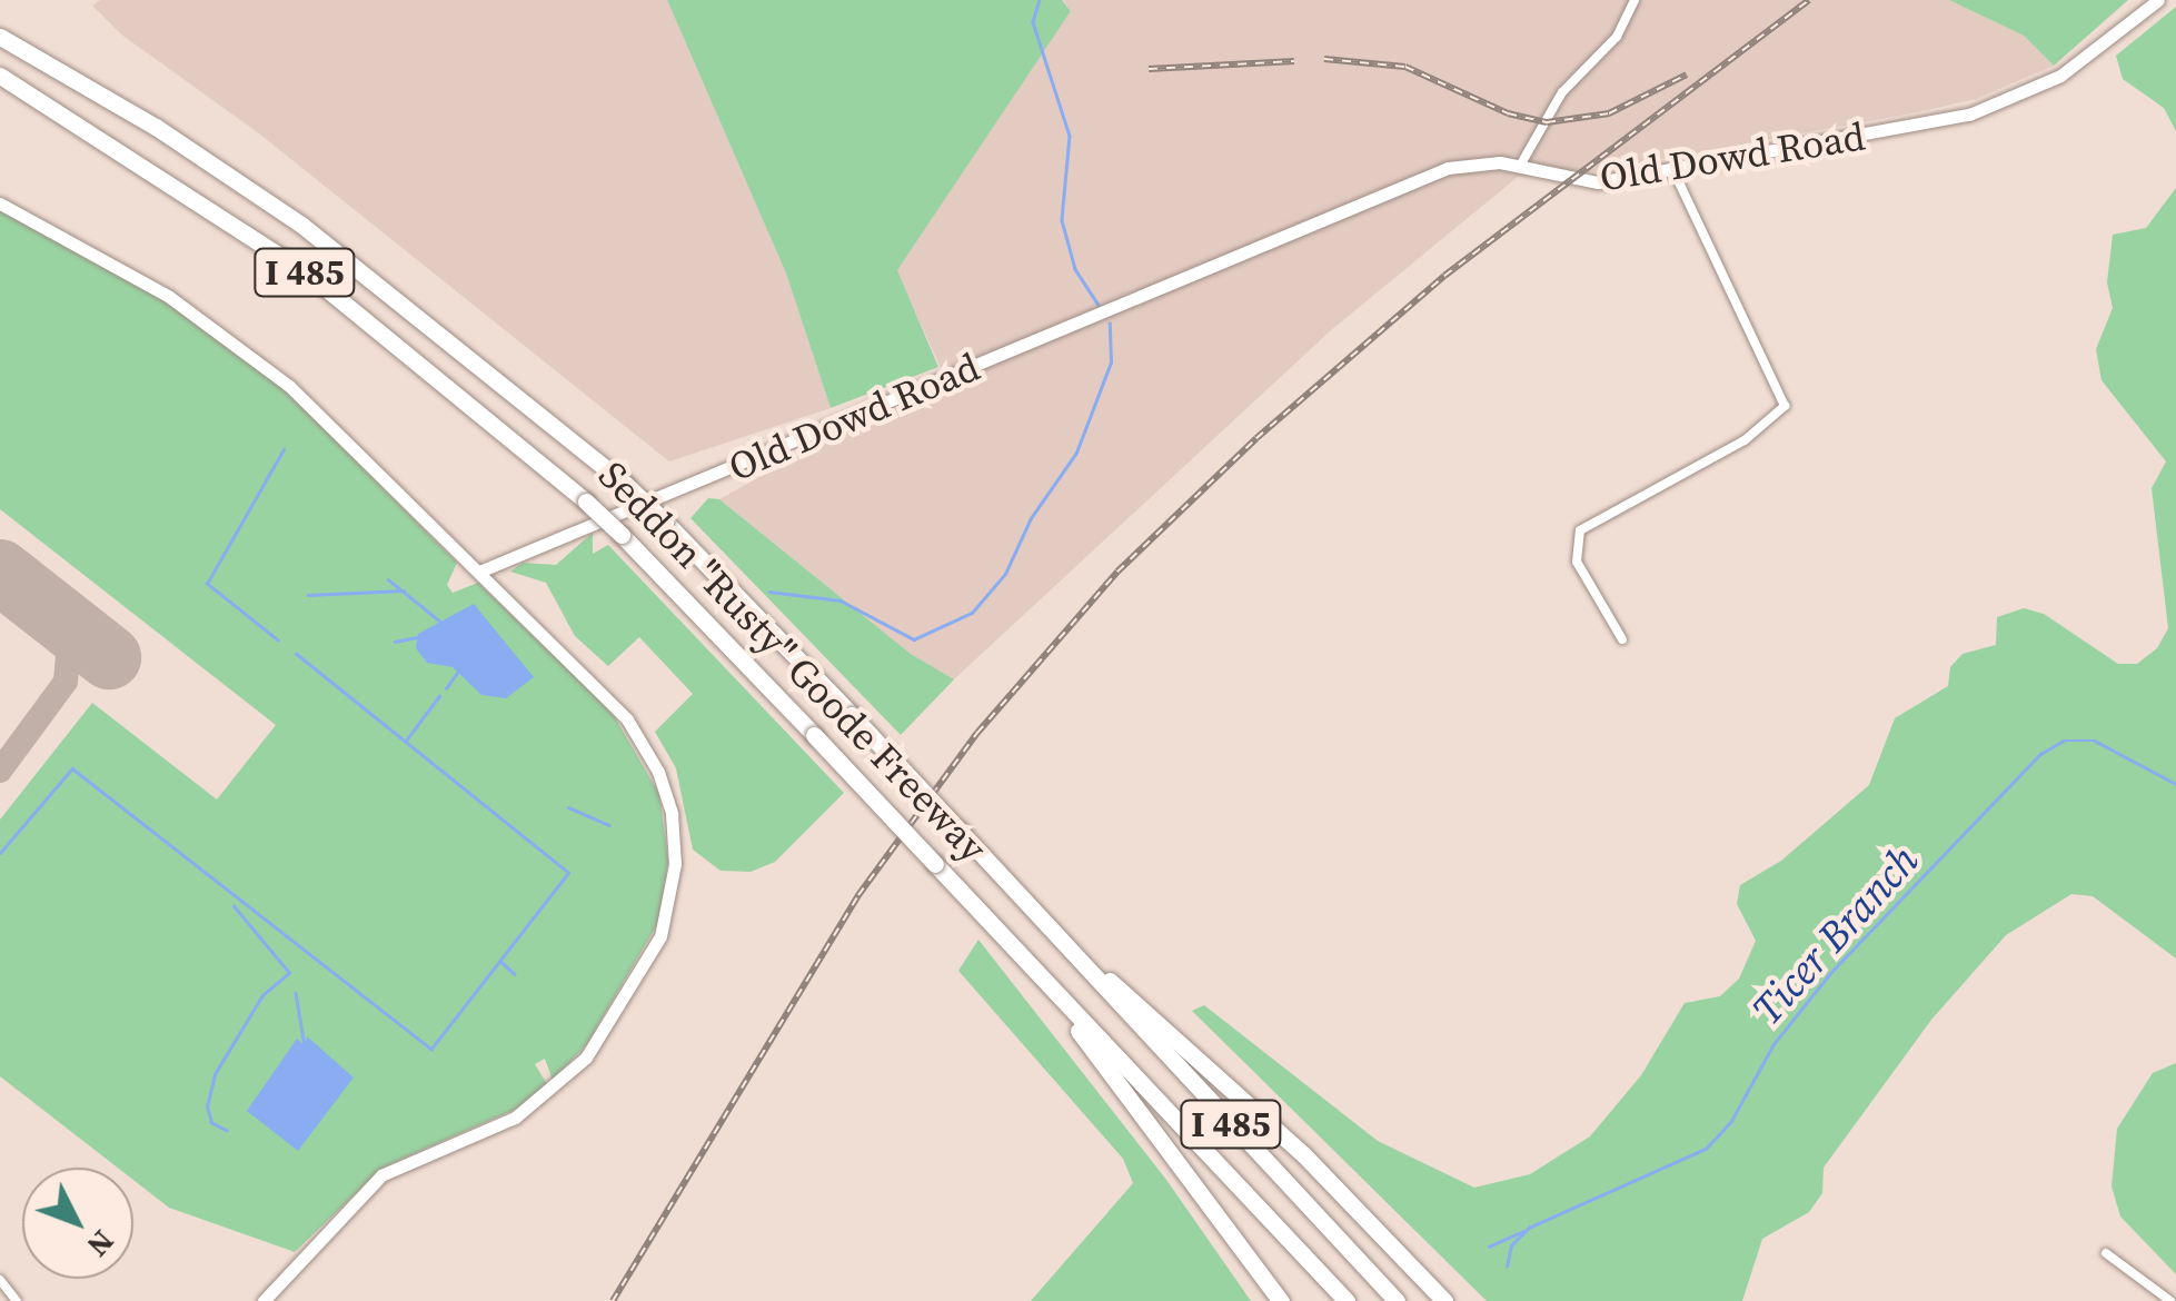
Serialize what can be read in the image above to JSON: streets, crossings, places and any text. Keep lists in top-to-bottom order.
{
  "streets": {
    "highway": ["I 485", "Seddon \"Rusty\" Goode Freeway"],
    "street": ["Old Dowd Road"]
  },
  "water": ["Ticer Branch"],
  "north": "bottom right"
}
